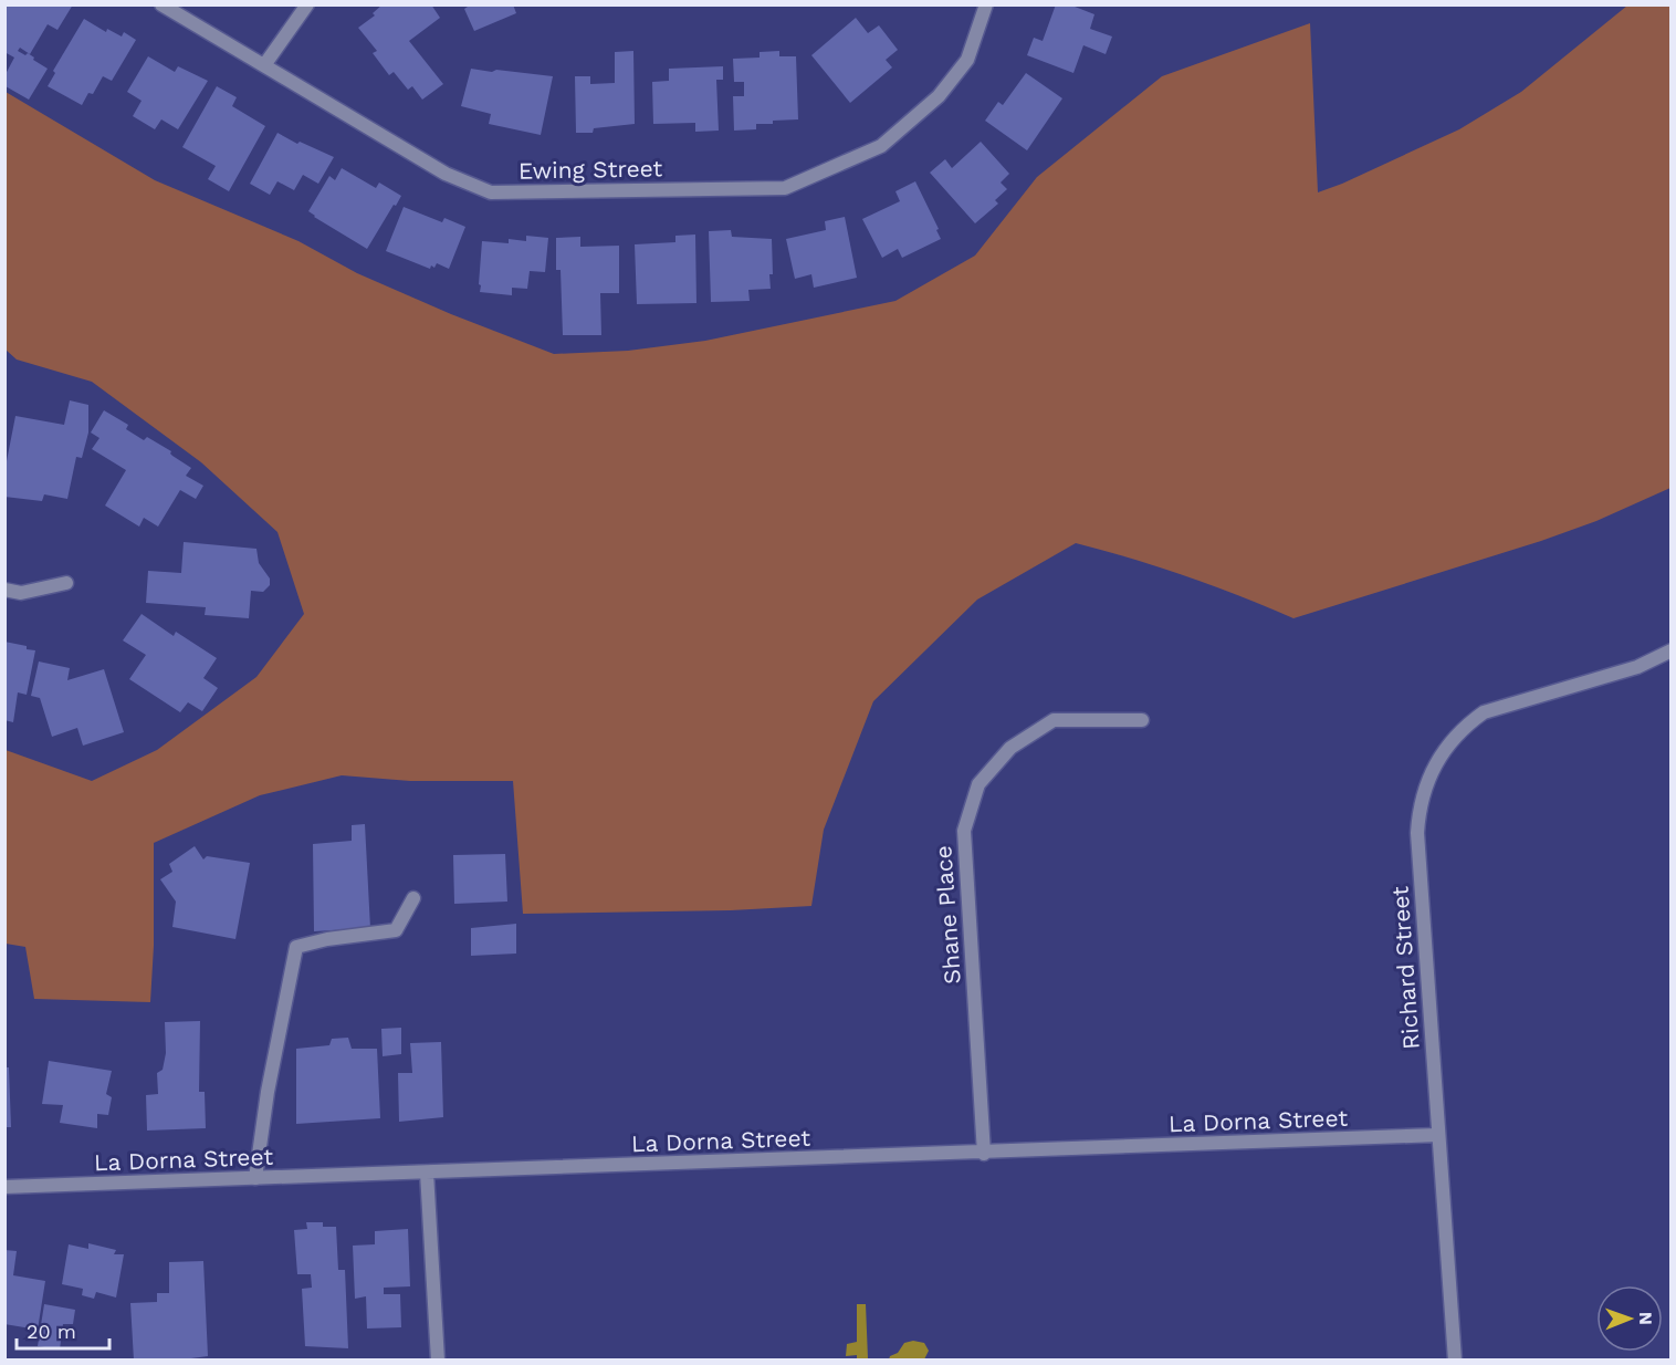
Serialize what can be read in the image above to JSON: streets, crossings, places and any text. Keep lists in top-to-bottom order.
{
  "streets": {
    "street": [
      "Ewing Street",
      "Shane Place",
      "Richard Street",
      "La Dorna Street"
    ]
  },
  "crossings": [
    ["Shane Place", "La Dorna Street"],
    ["Richard Street", "La Dorna Street"]
  ],
  "scale_bar": "20 m",
  "north": "right"
}
